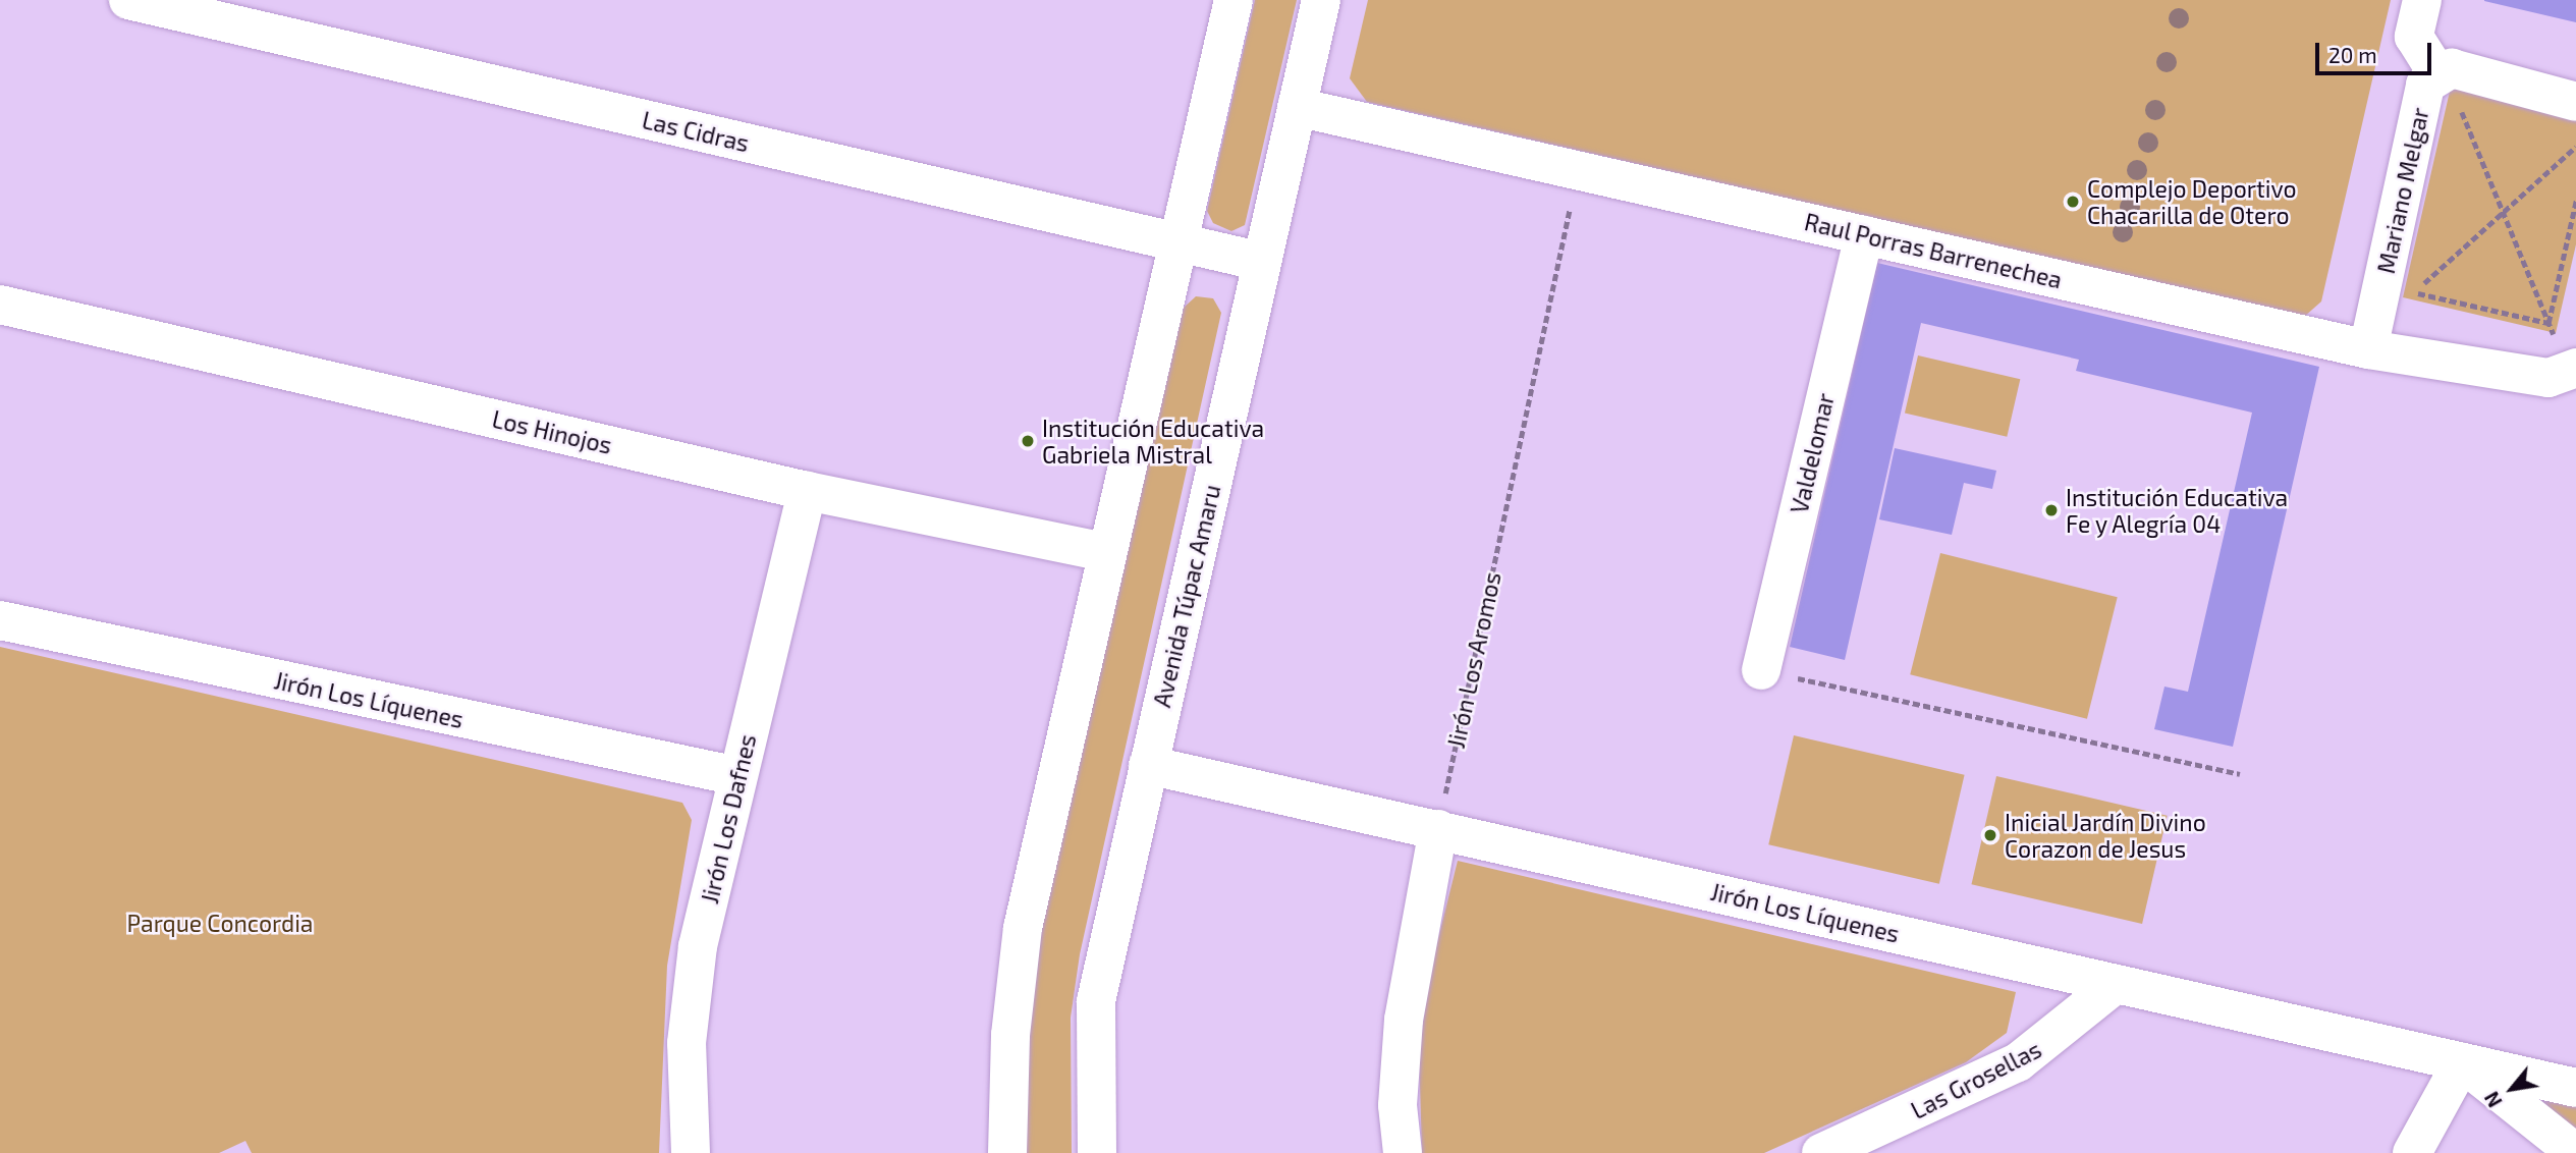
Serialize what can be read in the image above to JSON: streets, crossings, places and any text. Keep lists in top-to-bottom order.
{
  "streets": {
    "street": [
      "Las Cidras",
      "Mariano Melgar",
      "Raul Porras Barrenechea",
      "Los Hinojos",
      "Valdelomar",
      "Avenida Túpac Amaru",
      "Jirón Los Líquenes",
      "Jirón Los Dafnes",
      "Las Grosellas"
    ],
    "path": ["Jirón Los Aromos"]
  },
  "crossings": [
    ["Las Cidras", "Avenida Túpac Amaru"],
    ["Mariano Melgar", "Raul Porras Barrenechea"],
    ["Raul Porras Barrenechea", "Valdelomar"],
    ["Raul Porras Barrenechea", "Avenida Túpac Amaru"],
    ["Raul Porras Barrenechea", "Jirón Los Aromos"],
    ["Los Hinojos", "Jirón Los Dafnes"],
    ["Avenida Túpac Amaru", "Jirón Los Líquenes"],
    ["Jirón Los Aromos", "Jirón Los Líquenes"],
    ["Jirón Los Líquenes", "Jirón Los Dafnes"],
    ["Jirón Los Líquenes", "Las Grosellas"]
  ],
  "parks": ["Parque Concordia"],
  "places": [
    "Complejo Deportivo Chacarilla de Otero",
    "Institución Educativa Gabriela Mistral",
    "Institución Educativa Fe y Alegría 04",
    "Inicial Jardín Divino Corazon de Jesus"
  ],
  "scale_bar": "20 m",
  "north": "bottom left"
}
